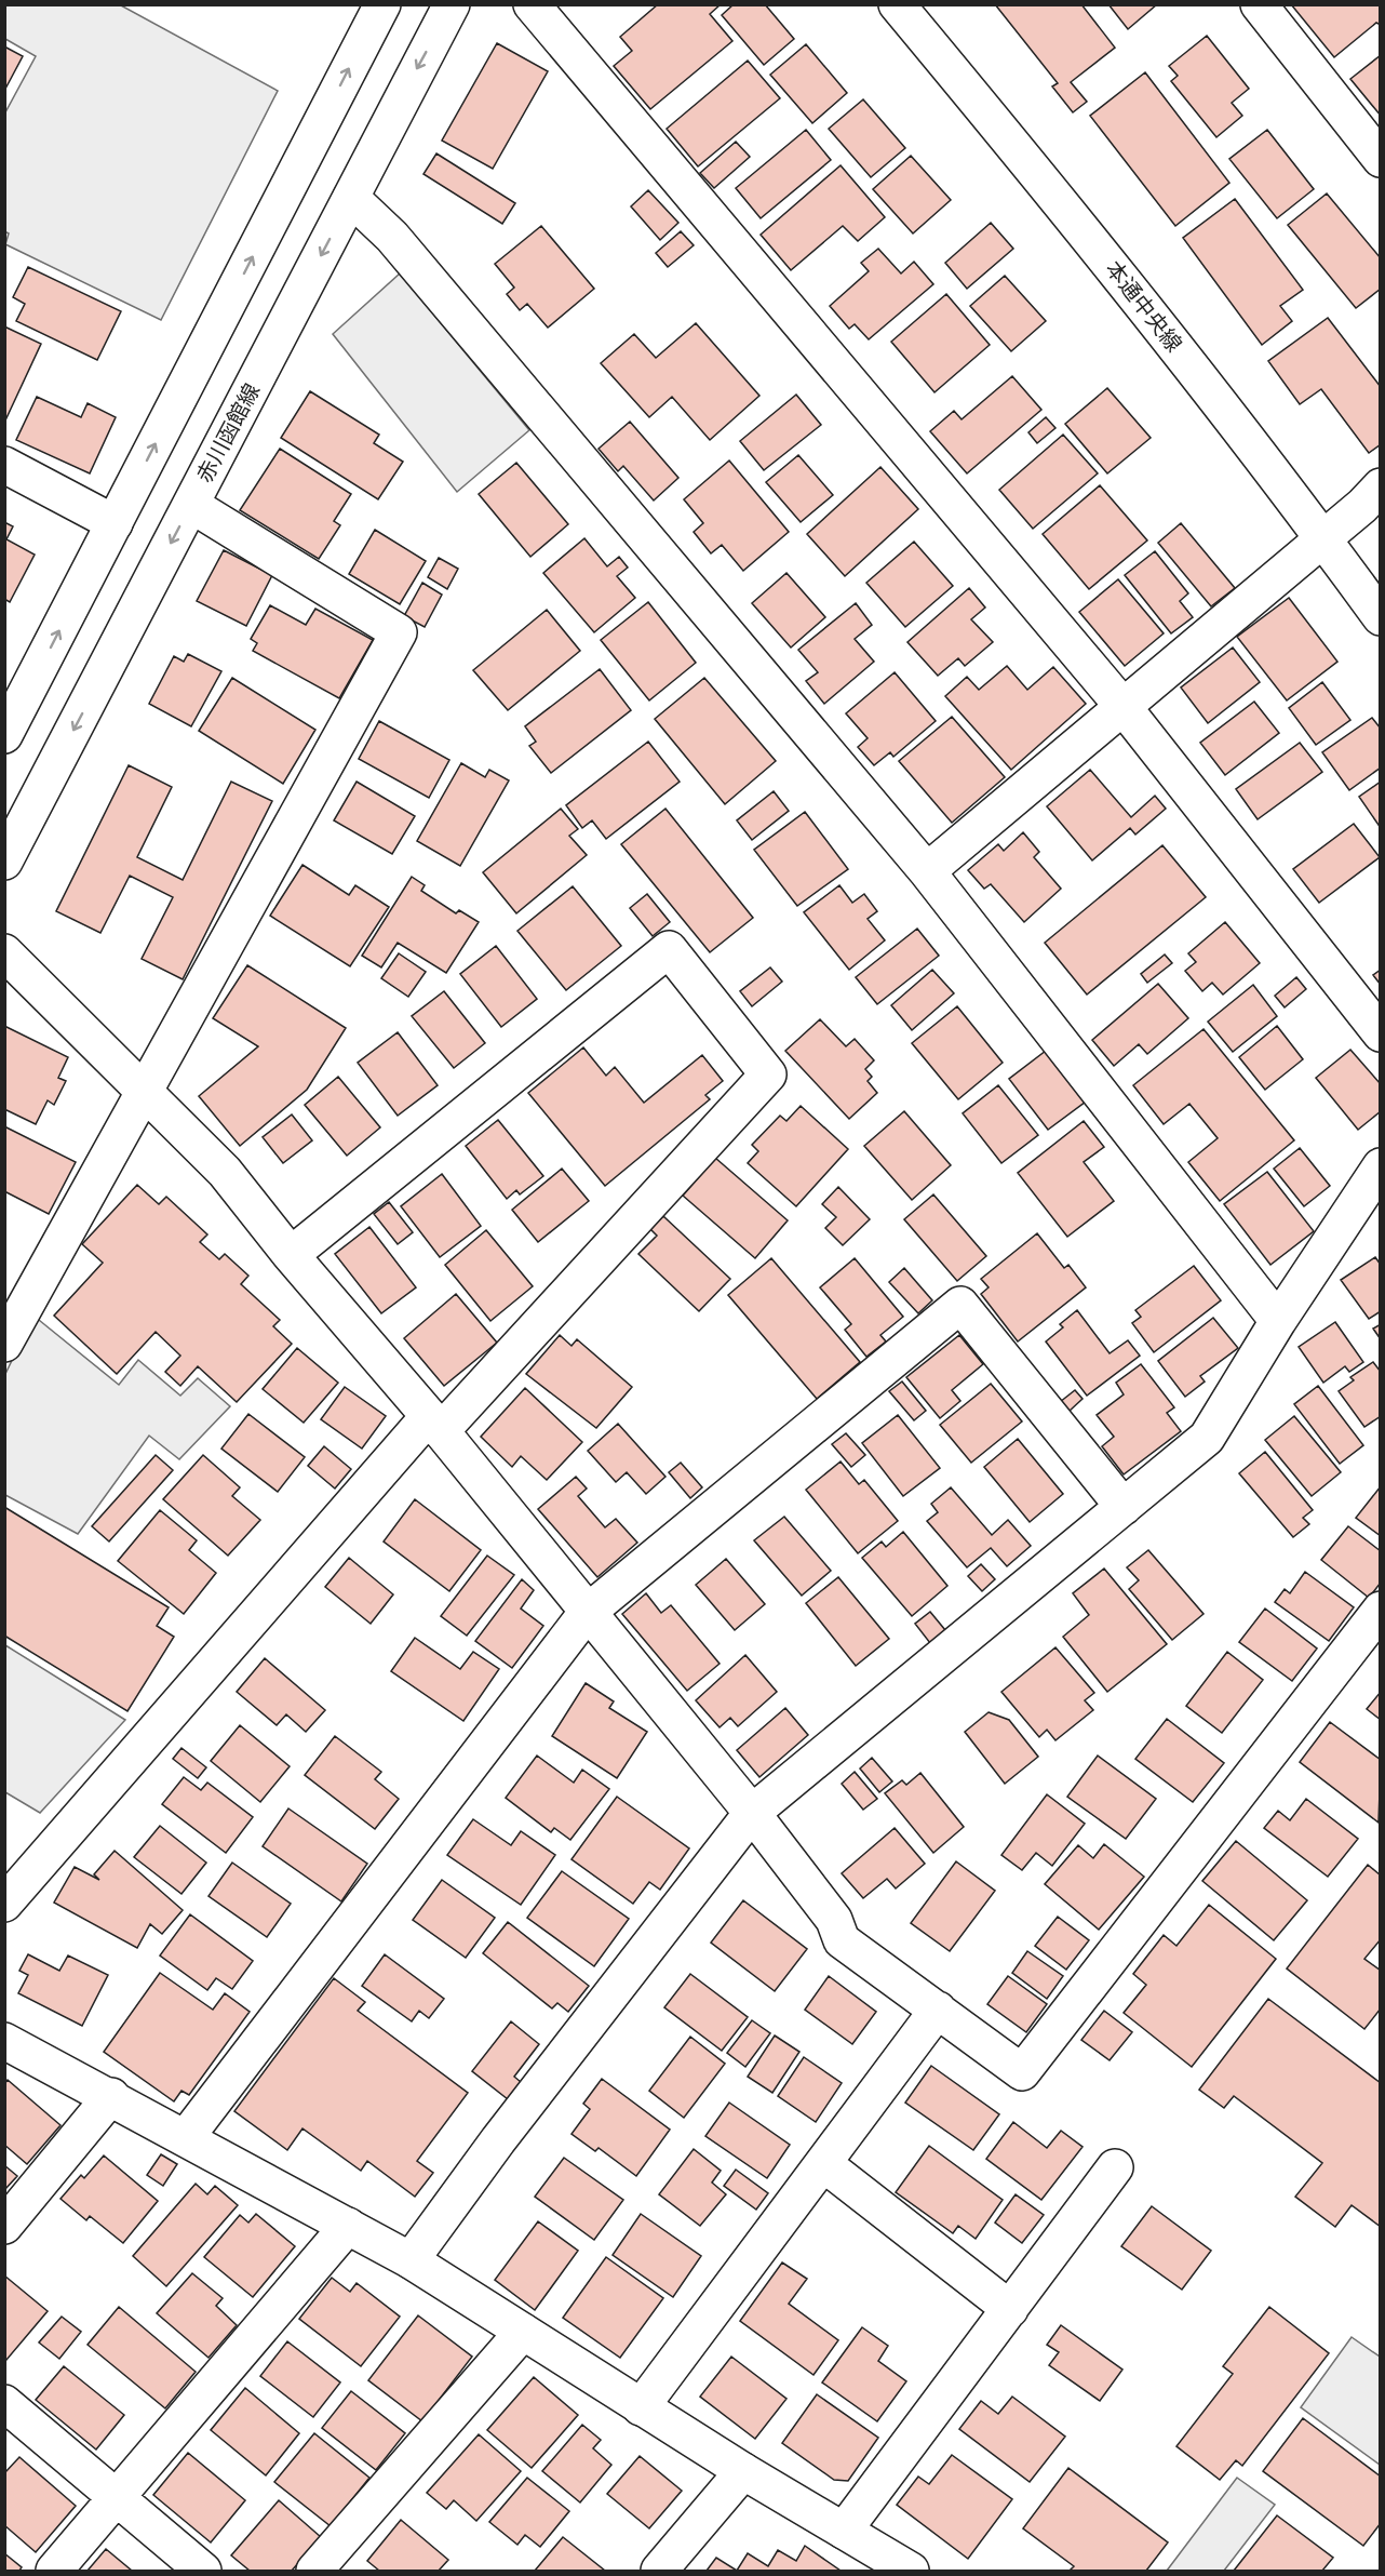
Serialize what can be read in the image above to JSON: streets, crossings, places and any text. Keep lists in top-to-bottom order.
{
  "streets": {
    "street": ["本通中央線", "赤川函館線"]
  }
}
